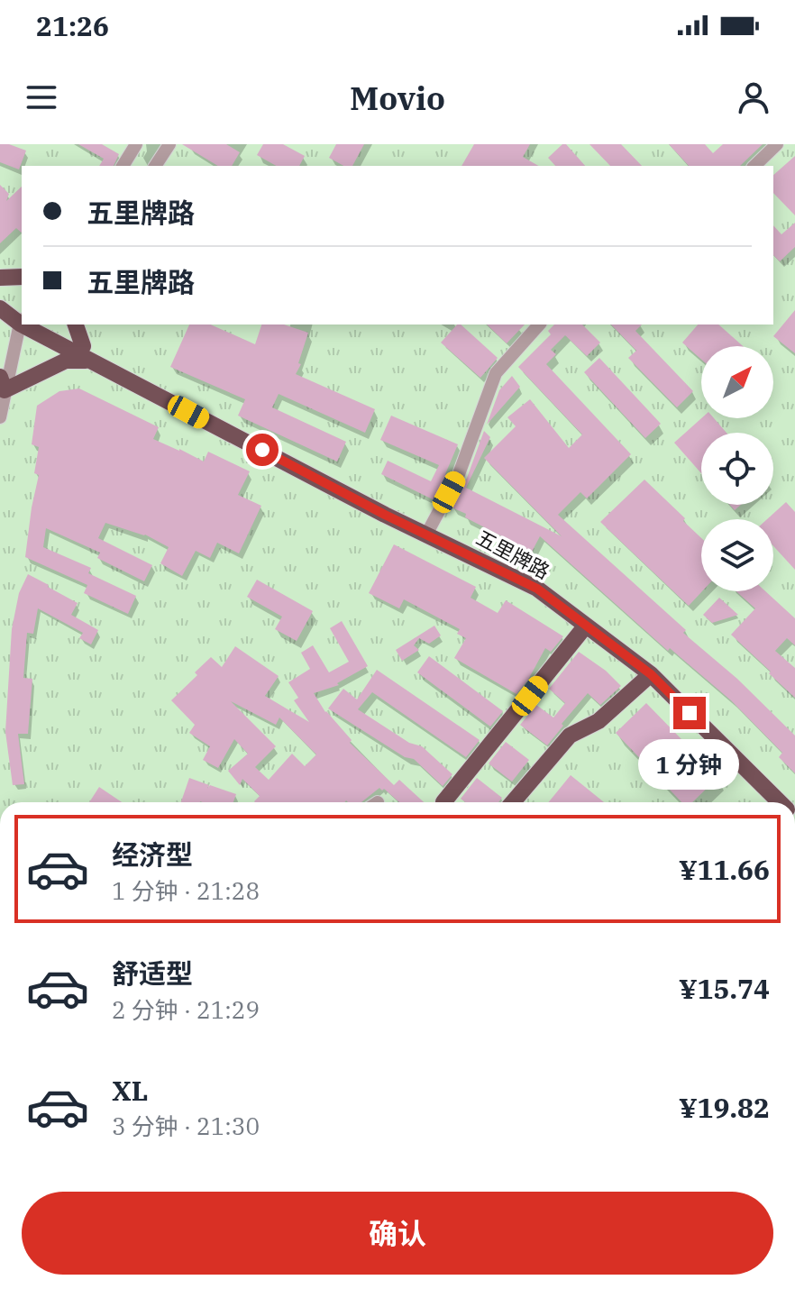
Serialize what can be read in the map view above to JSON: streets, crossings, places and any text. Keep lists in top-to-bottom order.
{
  "streets": {
    "main road": ["五里牌路"]
  },
  "north": "top right",
  "page": {
    "status": "21:26",
    "header": "Movio",
    "banner": ["五里牌路", "五里牌路"],
    "bubble": "1 分钟",
    "list": [
      {
        "name": "经济型",
        "note": "1 分钟 · 21:28",
        "value": "¥11.66"
      },
      {
        "name": "舒适型",
        "note": "2 分钟 · 21:29",
        "value": "¥15.74"
      },
      {
        "name": "XL",
        "note": "3 分钟 · 21:30",
        "value": "¥19.82"
      }
    ],
    "buttons": "确认"
  }
}
